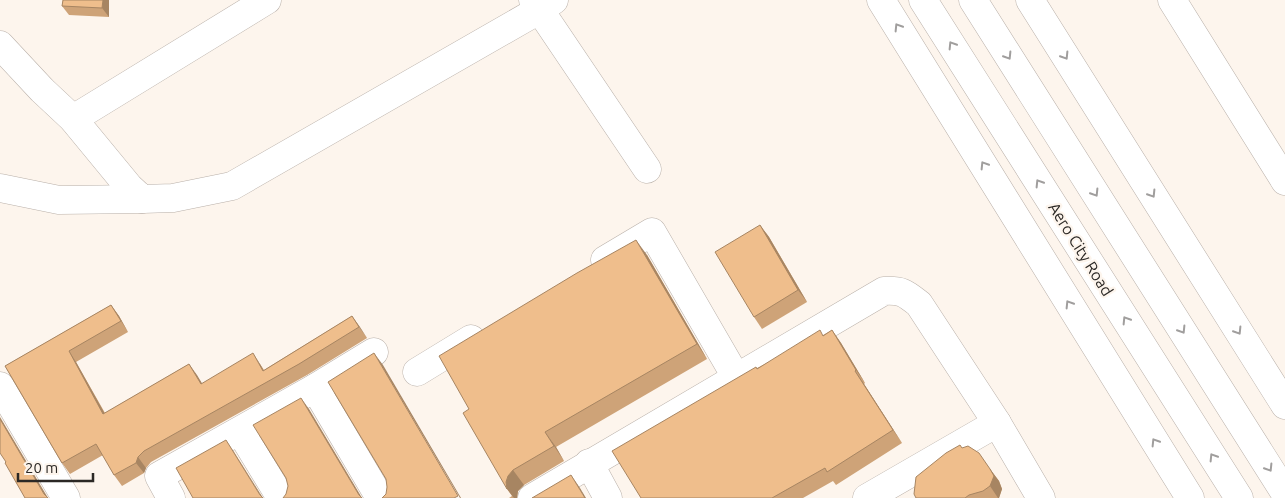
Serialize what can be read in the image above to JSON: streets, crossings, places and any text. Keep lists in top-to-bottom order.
{
  "streets": {
    "street": ["Aero City Road"]
  },
  "scale_bar": "20 m"
}
